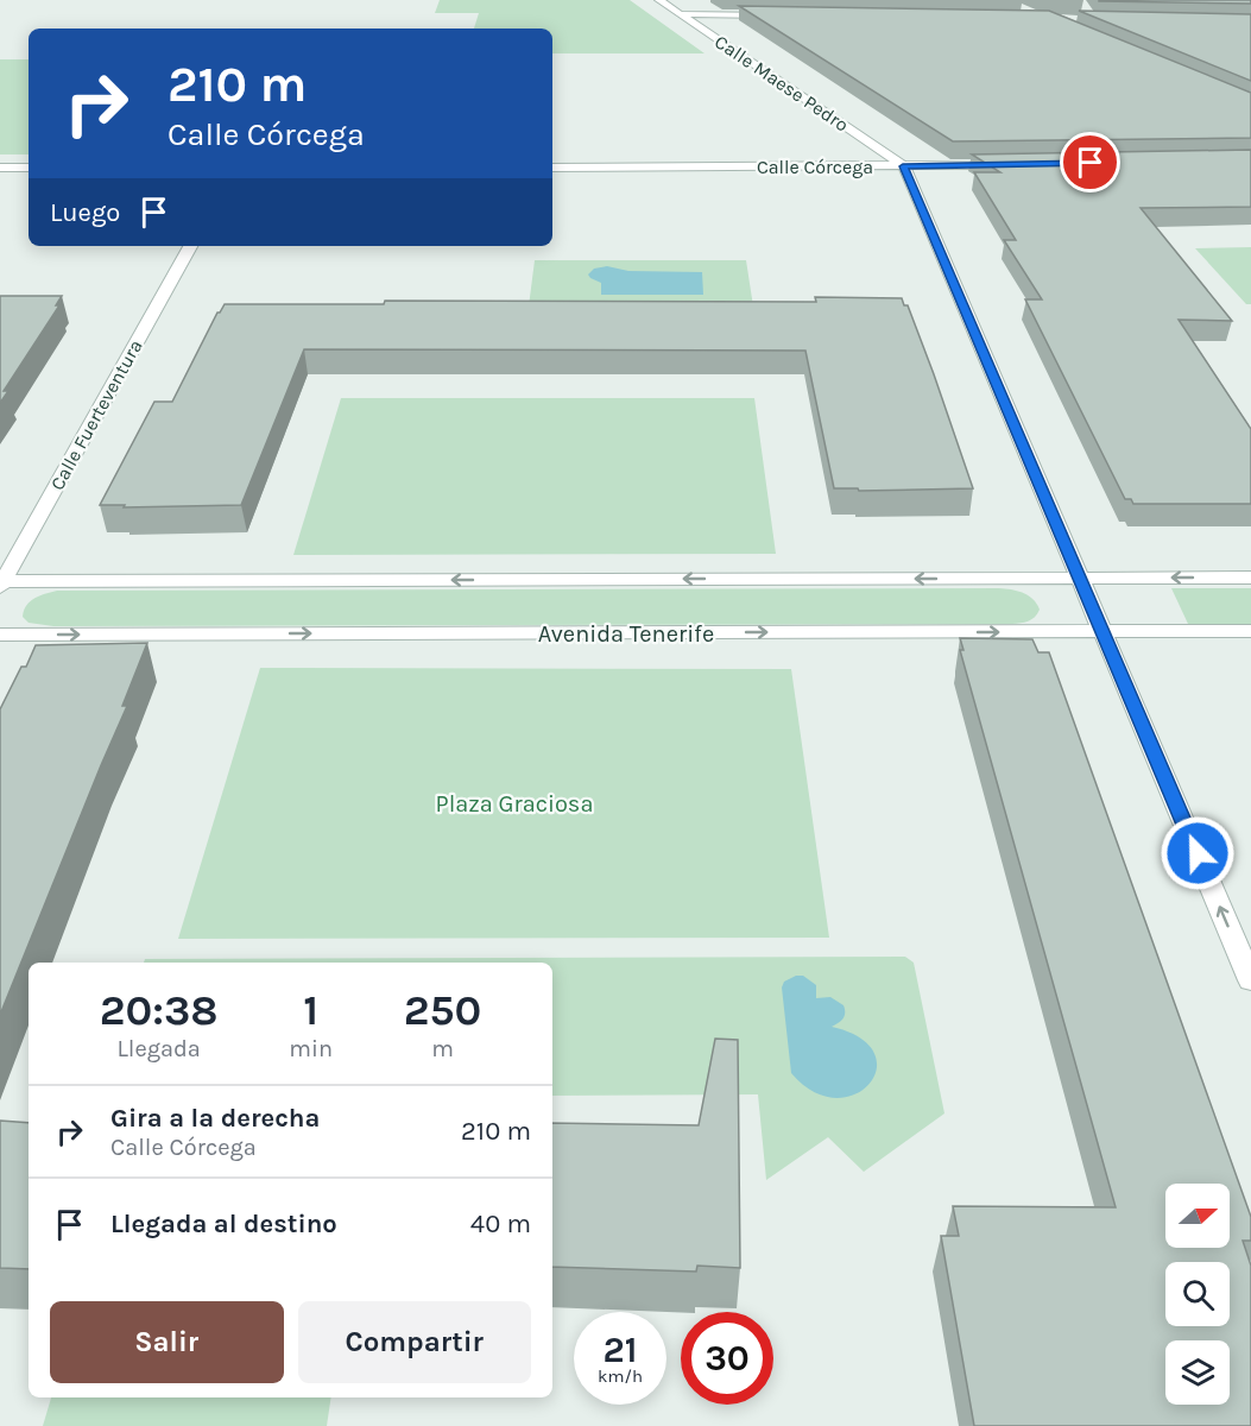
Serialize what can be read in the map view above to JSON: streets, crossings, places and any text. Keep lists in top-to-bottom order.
{
  "streets": {
    "street": [
      "Calle Maese Pedro",
      "Calle Córcega",
      "Calle Fuerteventura",
      "Avenida Tenerife"
    ]
  },
  "crossings": [
    ["Calle Maese Pedro", "Calle Córcega"]
  ],
  "parks": ["Plaza Graciosa"],
  "north": "right",
  "page": {
    "turn": ["210 m", "Calle Córcega"],
    "then": "Luego",
    "eta": [
      "20:38",
      "Llegada",
      "1",
      "min",
      "250",
      "m"
    ],
    "list": [
      {
        "name": "Gira a la derecha",
        "note": "Calle Córcega",
        "value": "210 m"
      },
      {
        "name": "Llegada al destino",
        "value": "40 m"
      }
    ],
    "buttons": ["Salir", "Compartir"],
    "speed": "21 km/h",
    "limit": "30"
  }
}
